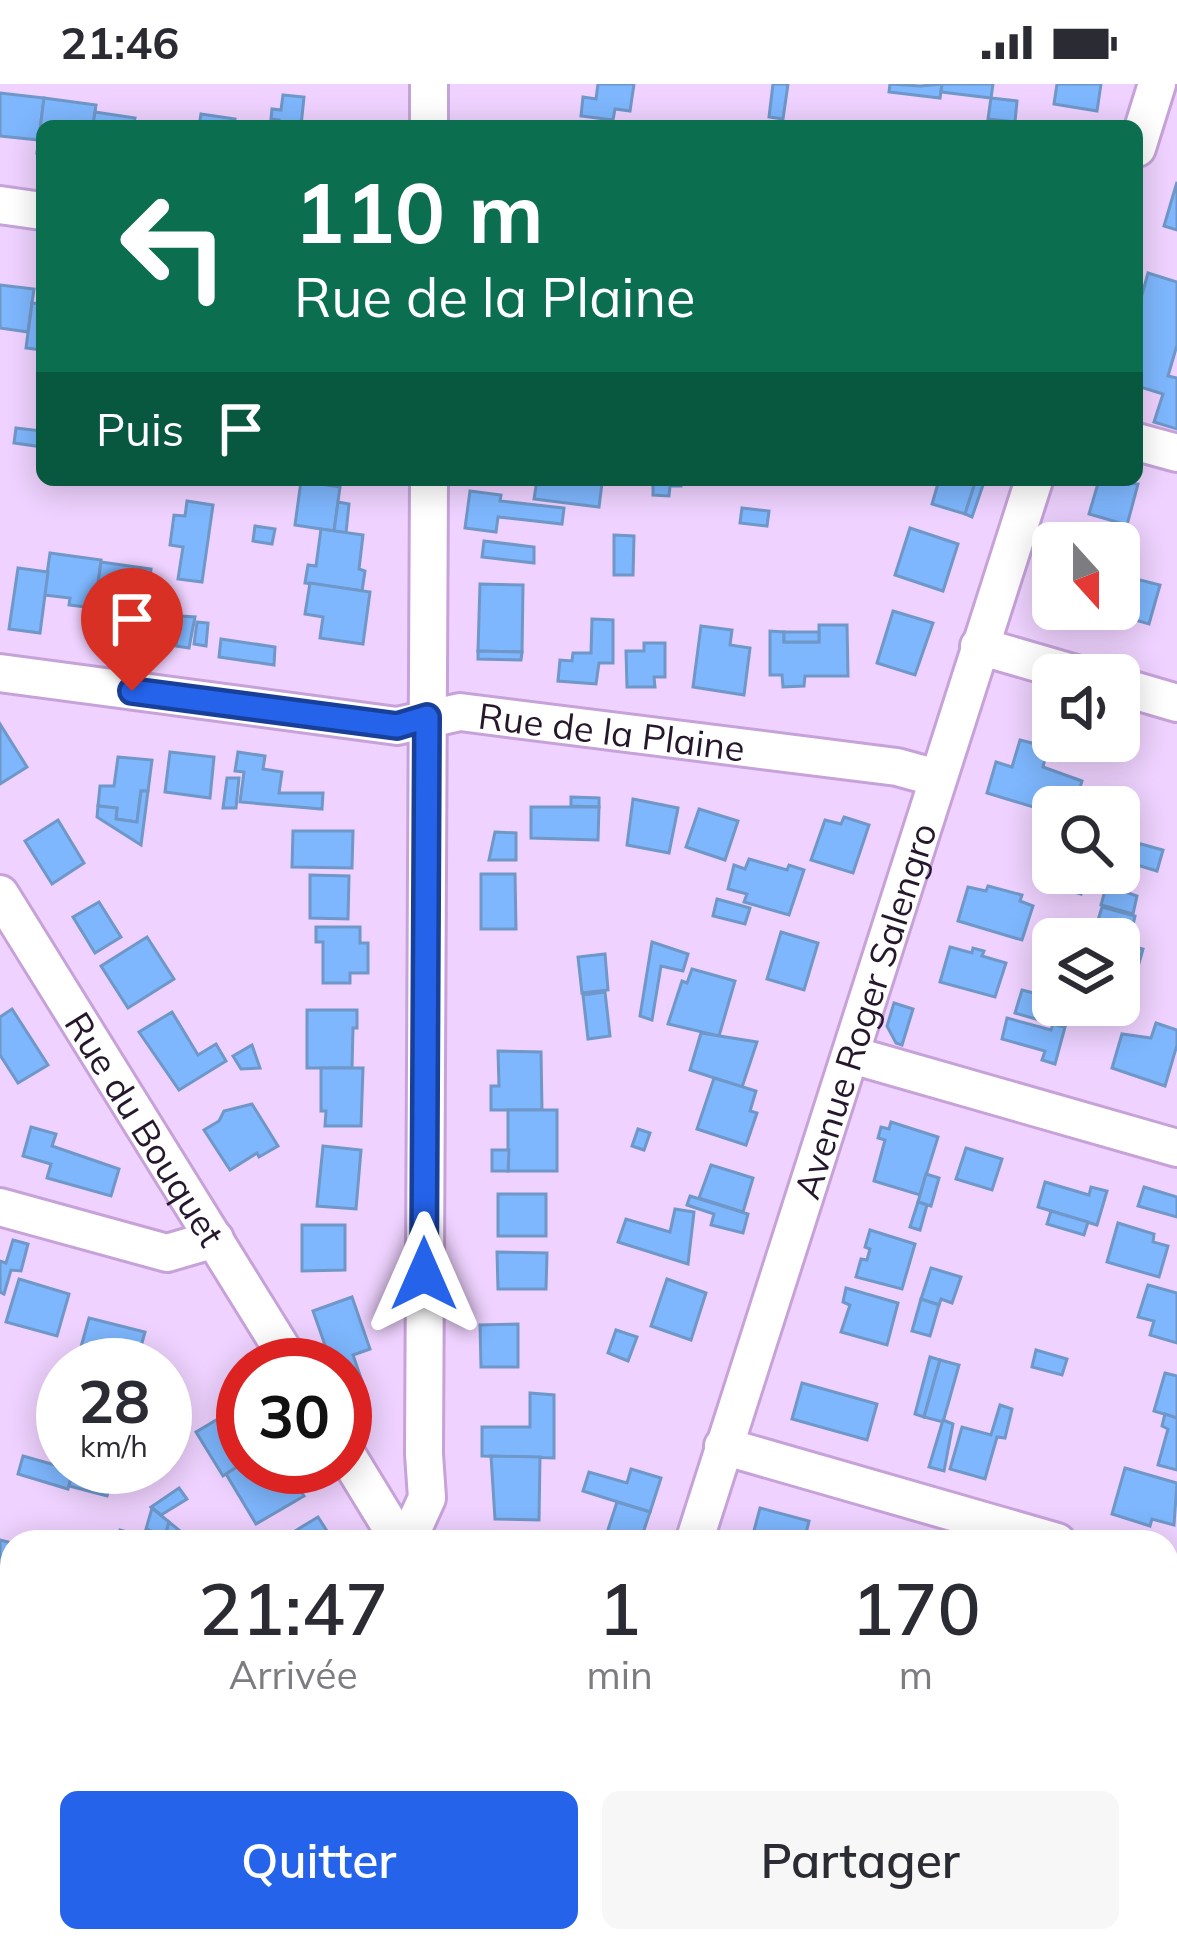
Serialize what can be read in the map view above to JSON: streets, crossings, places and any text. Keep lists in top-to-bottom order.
{
  "streets": {
    "street": ["Rue de la Plaine", "Avenue Roger Salengro", "Rue du Bouquet"]
  },
  "crossings": [
    ["Rue de la Plaine", "Avenue Roger Salengro"]
  ],
  "north": "bottom",
  "page": {
    "status": "21:46",
    "turn": ["110 m", "Rue de la Plaine"],
    "then": "Puis",
    "speed": "28 km/h",
    "limit": "30",
    "eta": [
      "21:47",
      "Arrivée",
      "1",
      "min",
      "170",
      "m"
    ],
    "buttons": ["Quitter", "Partager"]
  }
}
